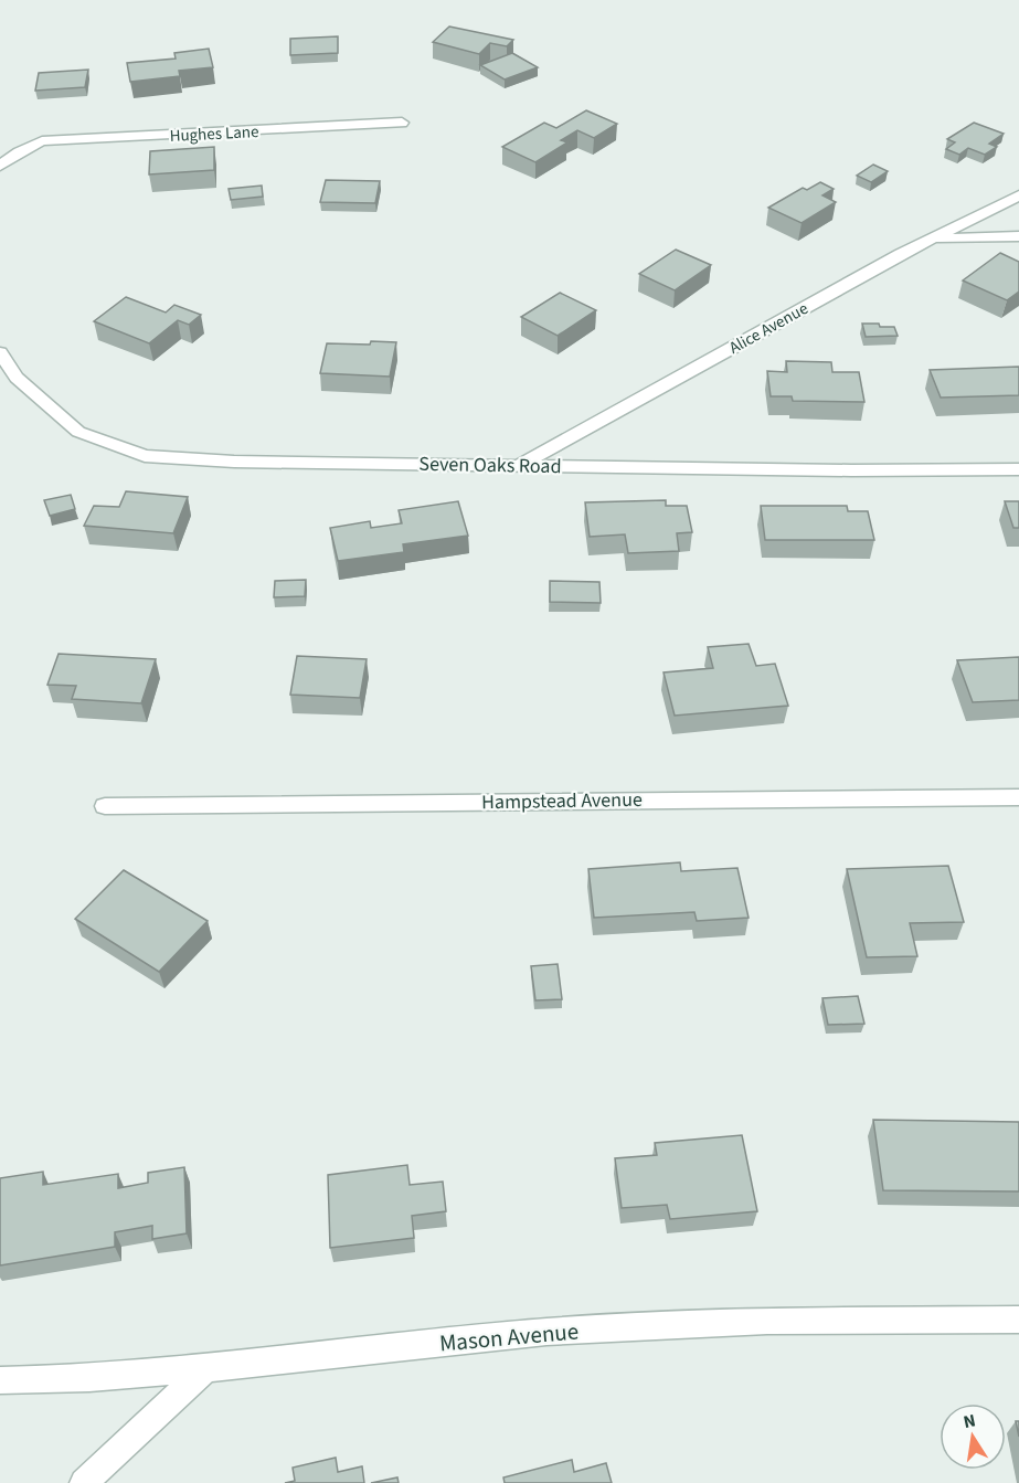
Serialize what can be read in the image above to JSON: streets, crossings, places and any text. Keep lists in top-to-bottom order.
{
  "streets": {
    "street": [
      "Hughes Lane",
      "Alice Avenue",
      "Seven Oaks Road",
      "Hampstead Avenue",
      "Mason Avenue"
    ]
  },
  "crossings": [
    ["Alice Avenue", "Seven Oaks Road"]
  ],
  "north": "top"
}
